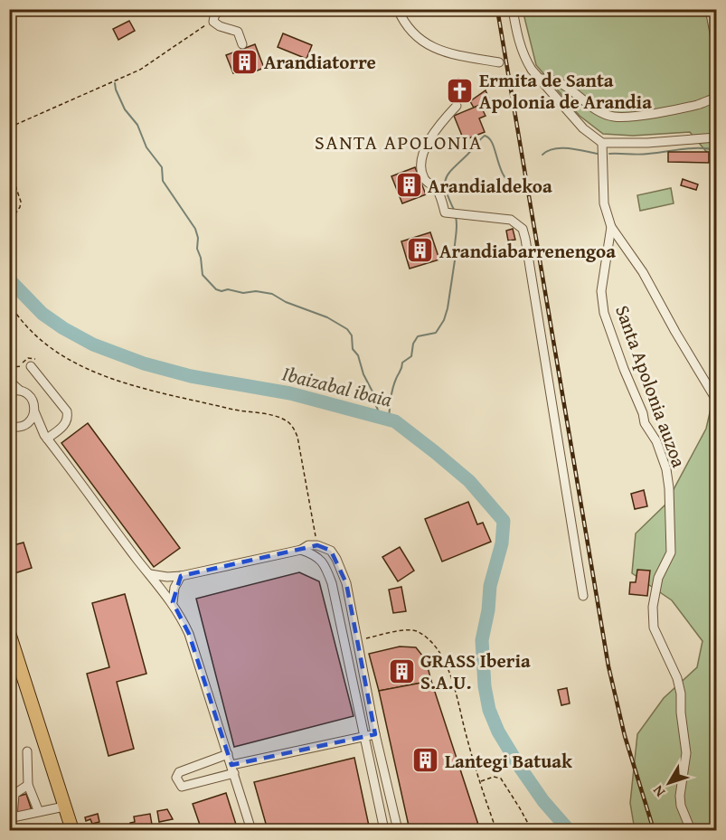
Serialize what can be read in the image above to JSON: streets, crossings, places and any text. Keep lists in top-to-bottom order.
{
  "streets": {
    "street": ["Santa Apolonia auzoa"]
  },
  "districts": ["SANTA APOLONIA"],
  "water": ["Ibaizabal ibaia"],
  "places": {
    "building": [
      "Arandiatorre",
      "Arandialdekoa",
      "Arandiabarrenengoa",
      "GRASS Iberia S.A.U.",
      "Lantegi Batuak"
    ],
    "church": ["Ermita de Santa Apolonia de Arandia"]
  },
  "north": "bottom left"
}
